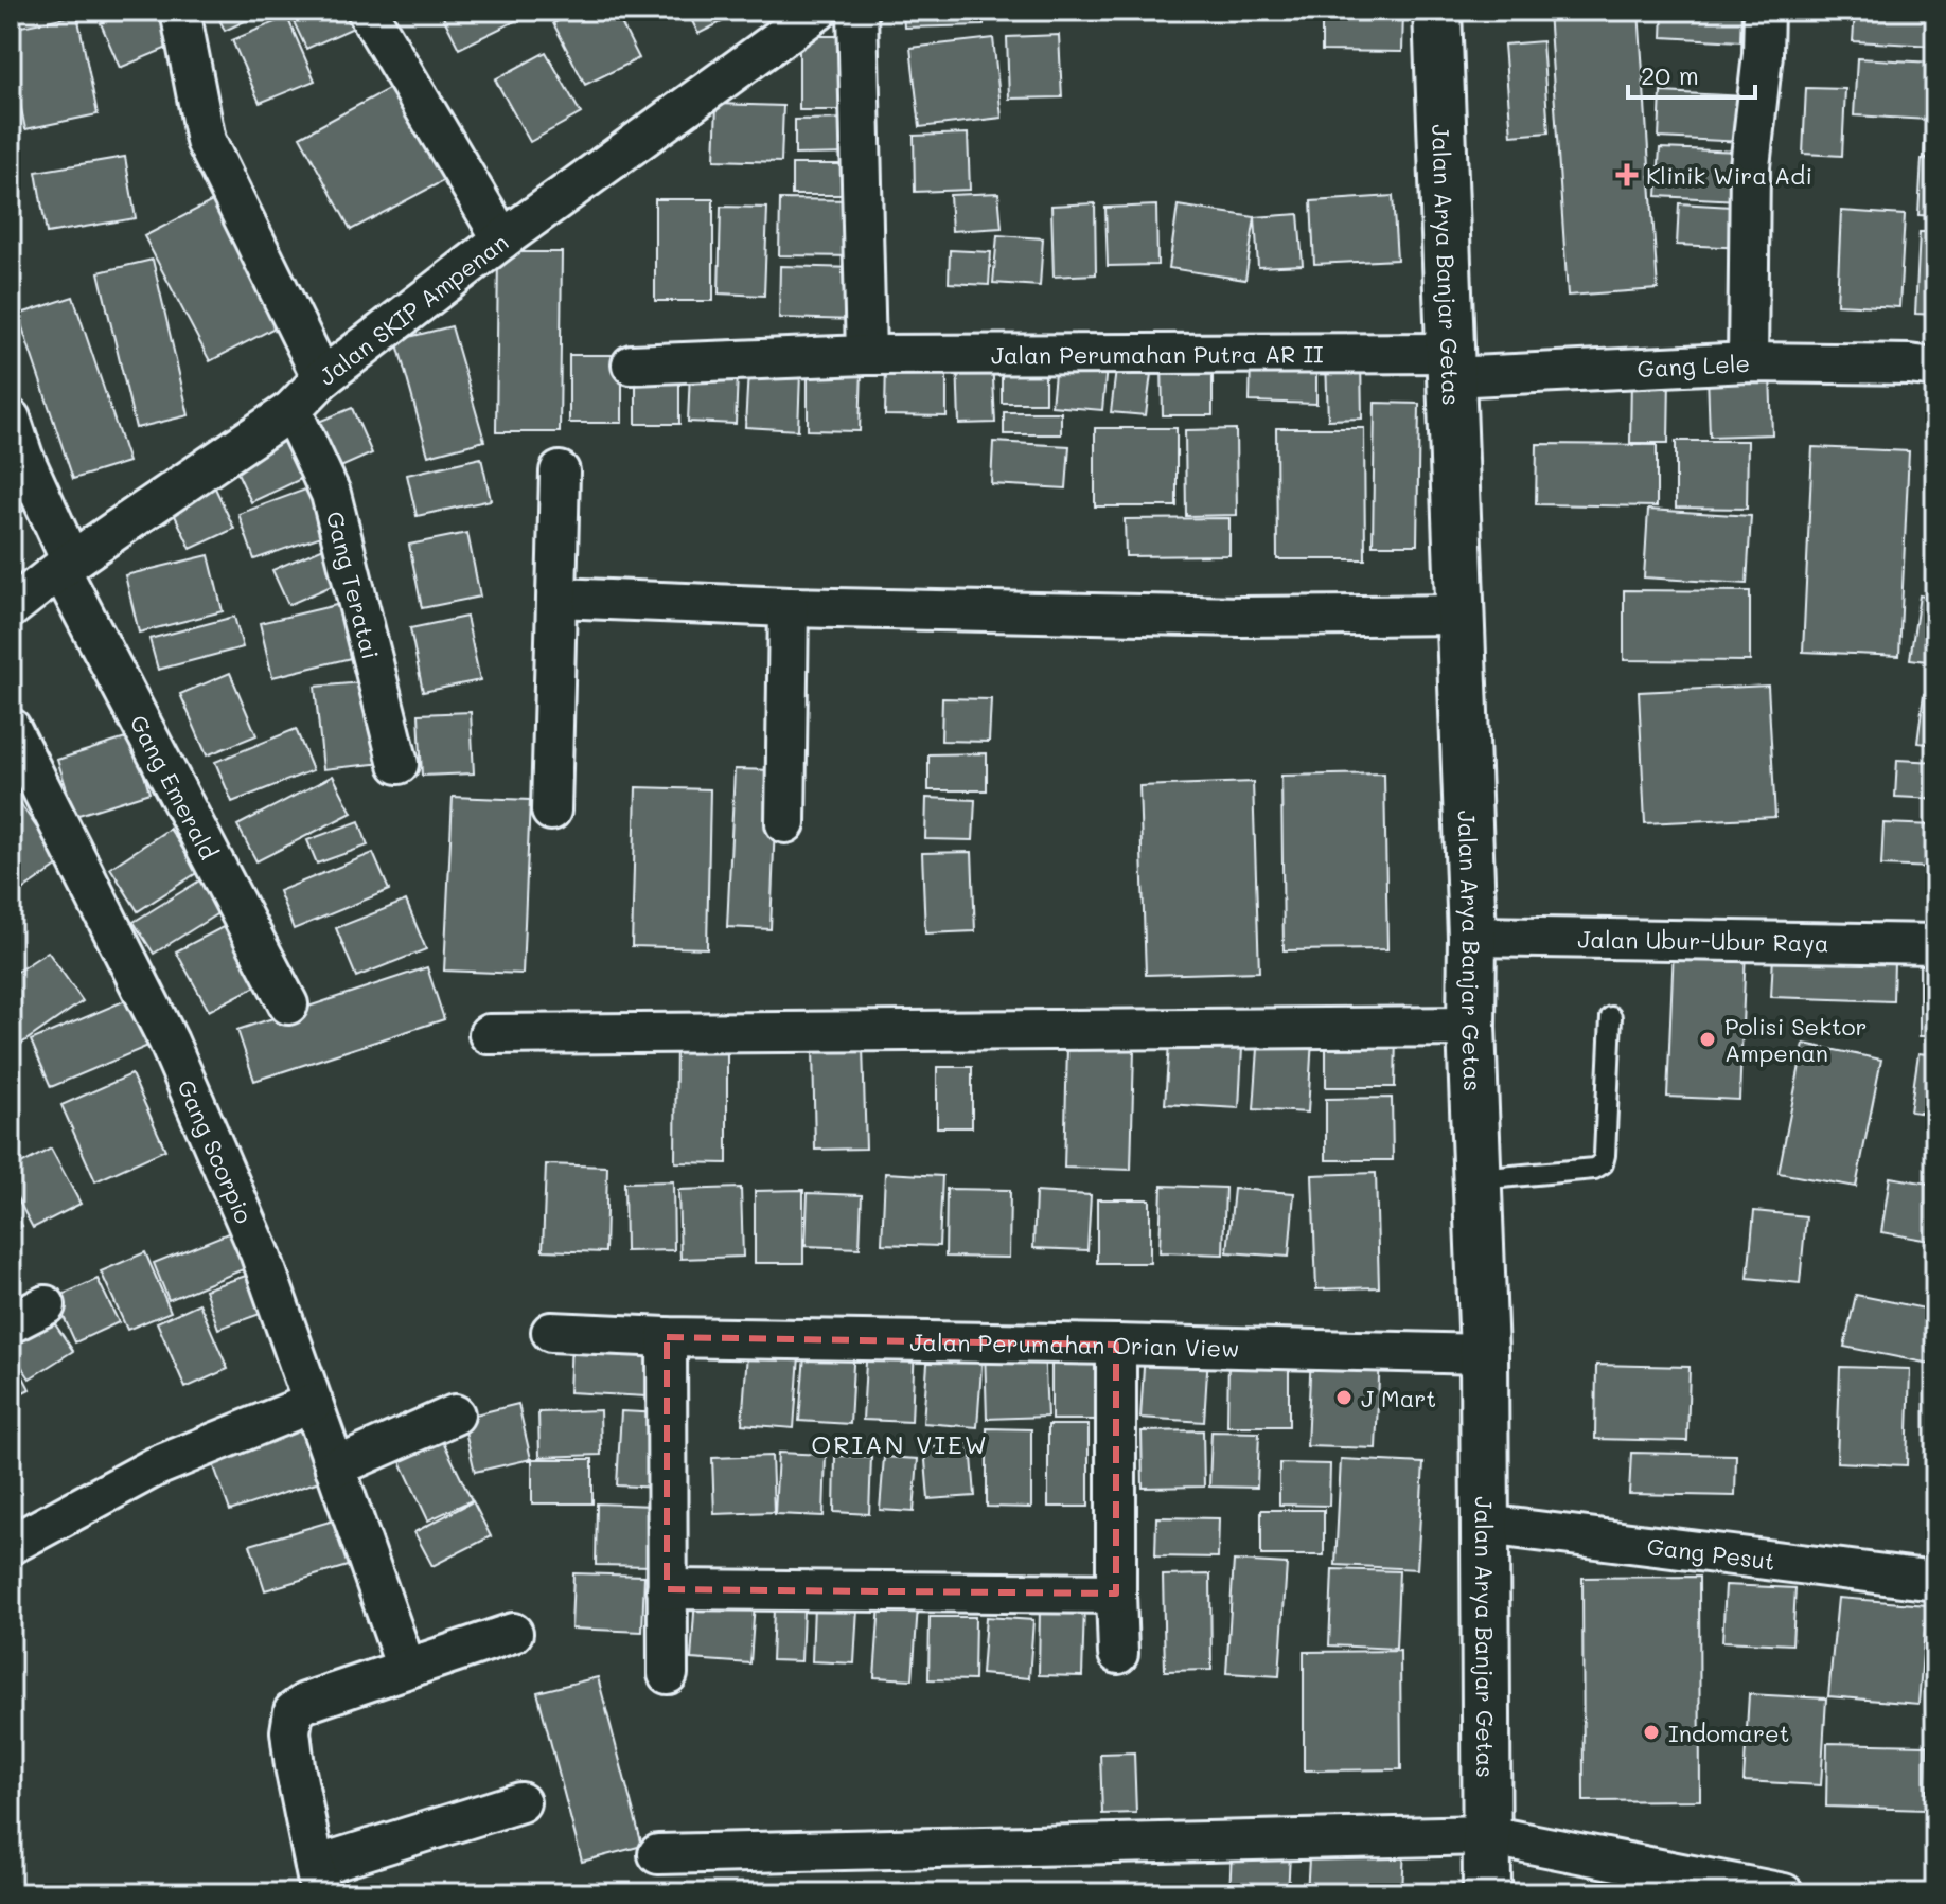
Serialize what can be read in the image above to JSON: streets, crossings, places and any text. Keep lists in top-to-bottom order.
{
  "streets": {
    "highway": ["Jalan Arya Banjar Getas"],
    "street": [
      "Jalan SKIP Ampenan",
      "Jalan Perumahan Putra AR II",
      "Gang Lele",
      "Gang Teratai",
      "Gang Emerald",
      "Jalan Ubur-Ubur Raya",
      "Gang Scorpio",
      "Jalan Perumahan Orian View",
      "Gang Pesut"
    ]
  },
  "crossings": [
    ["Jalan Arya Banjar Getas", "Jalan Perumahan Putra AR II"],
    ["Jalan Arya Banjar Getas", "Gang Lele"],
    ["Jalan Arya Banjar Getas", "Jalan Ubur-Ubur Raya"],
    ["Jalan Arya Banjar Getas", "Jalan Perumahan Orian View"],
    ["Jalan Arya Banjar Getas", "Gang Pesut"],
    ["Jalan SKIP Ampenan", "Gang Teratai"],
    ["Jalan SKIP Ampenan", "Gang Emerald"],
    ["Jalan Perumahan Putra AR II", "Gang Lele"]
  ],
  "districts": ["ORIAN VIEW"],
  "places": {
    "health": ["Klinik Wira Adi"],
    "other": ["Polisi Sektor Ampenan", "J Mart", "Indomaret"]
  },
  "scale_bar": "20 m"
}
